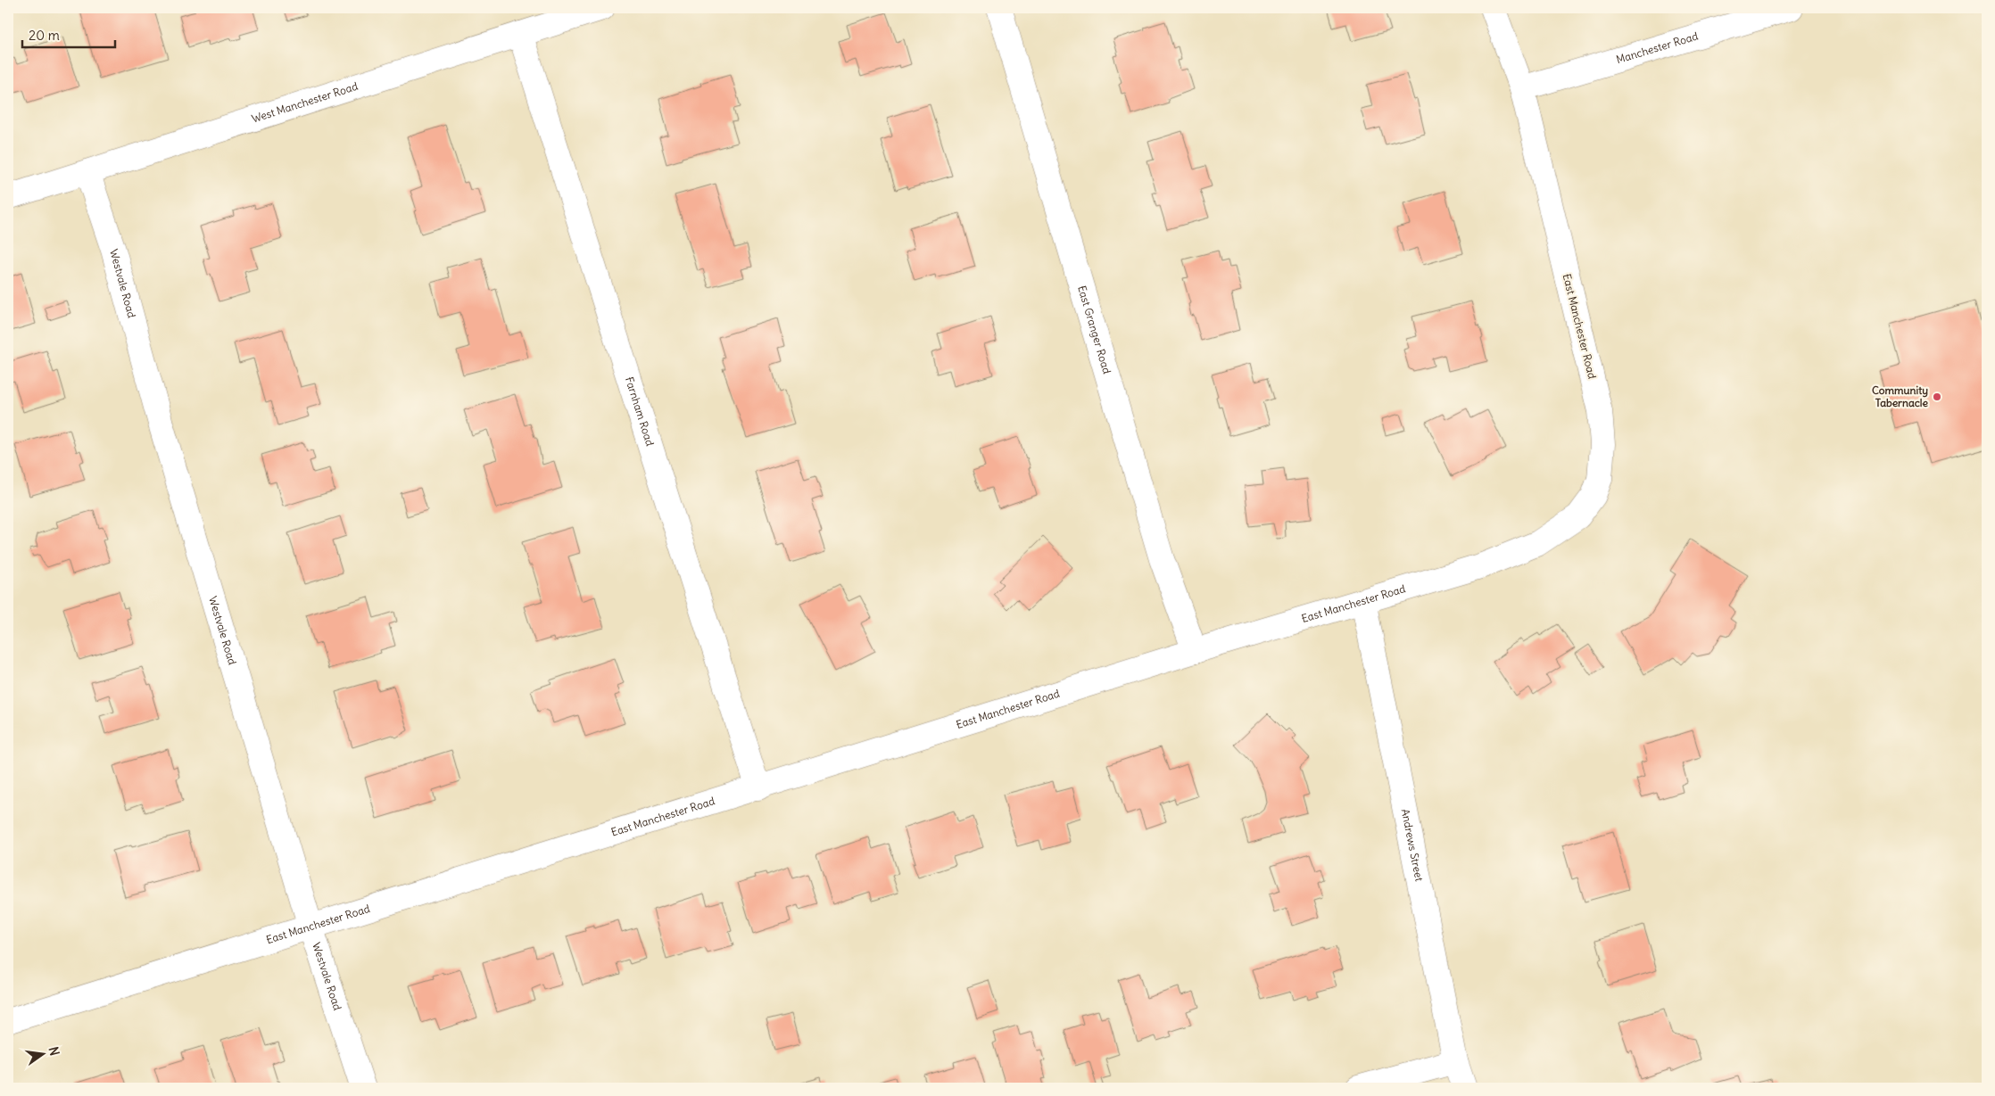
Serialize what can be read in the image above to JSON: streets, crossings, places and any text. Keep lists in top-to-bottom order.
{
  "streets": {
    "street": [
      "Manchester Road",
      "West Manchester Road",
      "Westvale Road",
      "East Manchester Road",
      "East Granger Road",
      "Farnham Road",
      "Andrews Street"
    ]
  },
  "crossings": [
    ["Manchester Road", "East Manchester Road"],
    ["West Manchester Road", "Westvale Road"],
    ["West Manchester Road", "Farnham Road"],
    ["Westvale Road", "East Manchester Road"],
    ["East Manchester Road", "East Granger Road"],
    ["East Manchester Road", "Farnham Road"],
    ["East Manchester Road", "Andrews Street"]
  ],
  "places": ["Community Tabernacle"],
  "scale_bar": "20 m",
  "north": "right"
}
